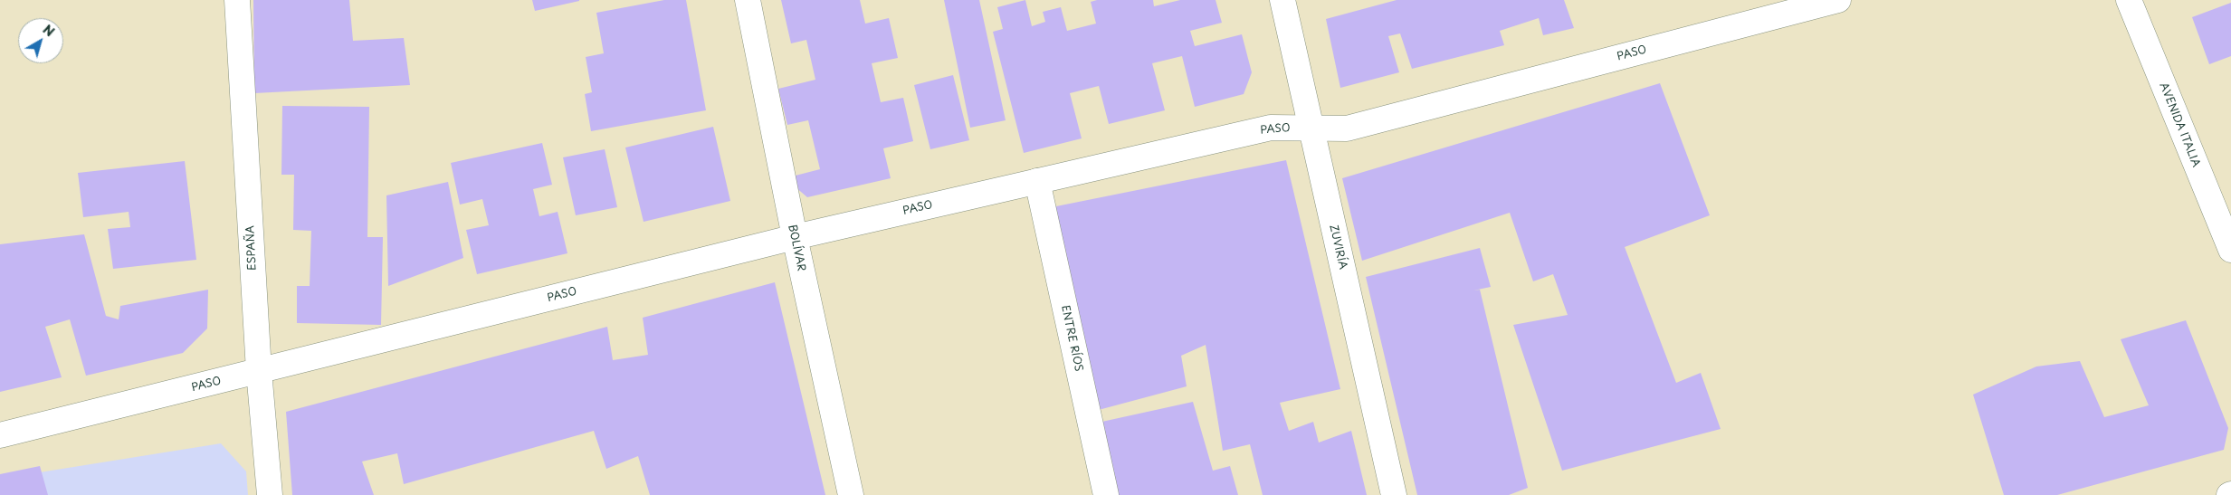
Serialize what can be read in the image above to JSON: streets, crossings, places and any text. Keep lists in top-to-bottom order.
{
  "streets": {
    "street": [
      "PASO",
      "AVENIDA ITALIA",
      "ZUVIRÍA",
      "ESPAÑA",
      "BOLÍVAR",
      "ENTRE RÍOS"
    ]
  },
  "crossings": [
    ["PASO", "ZUVIRÍA"],
    ["PASO", "ESPAÑA"],
    ["PASO", "BOLÍVAR"],
    ["PASO", "ENTRE RÍOS"]
  ],
  "north": "top right"
}
